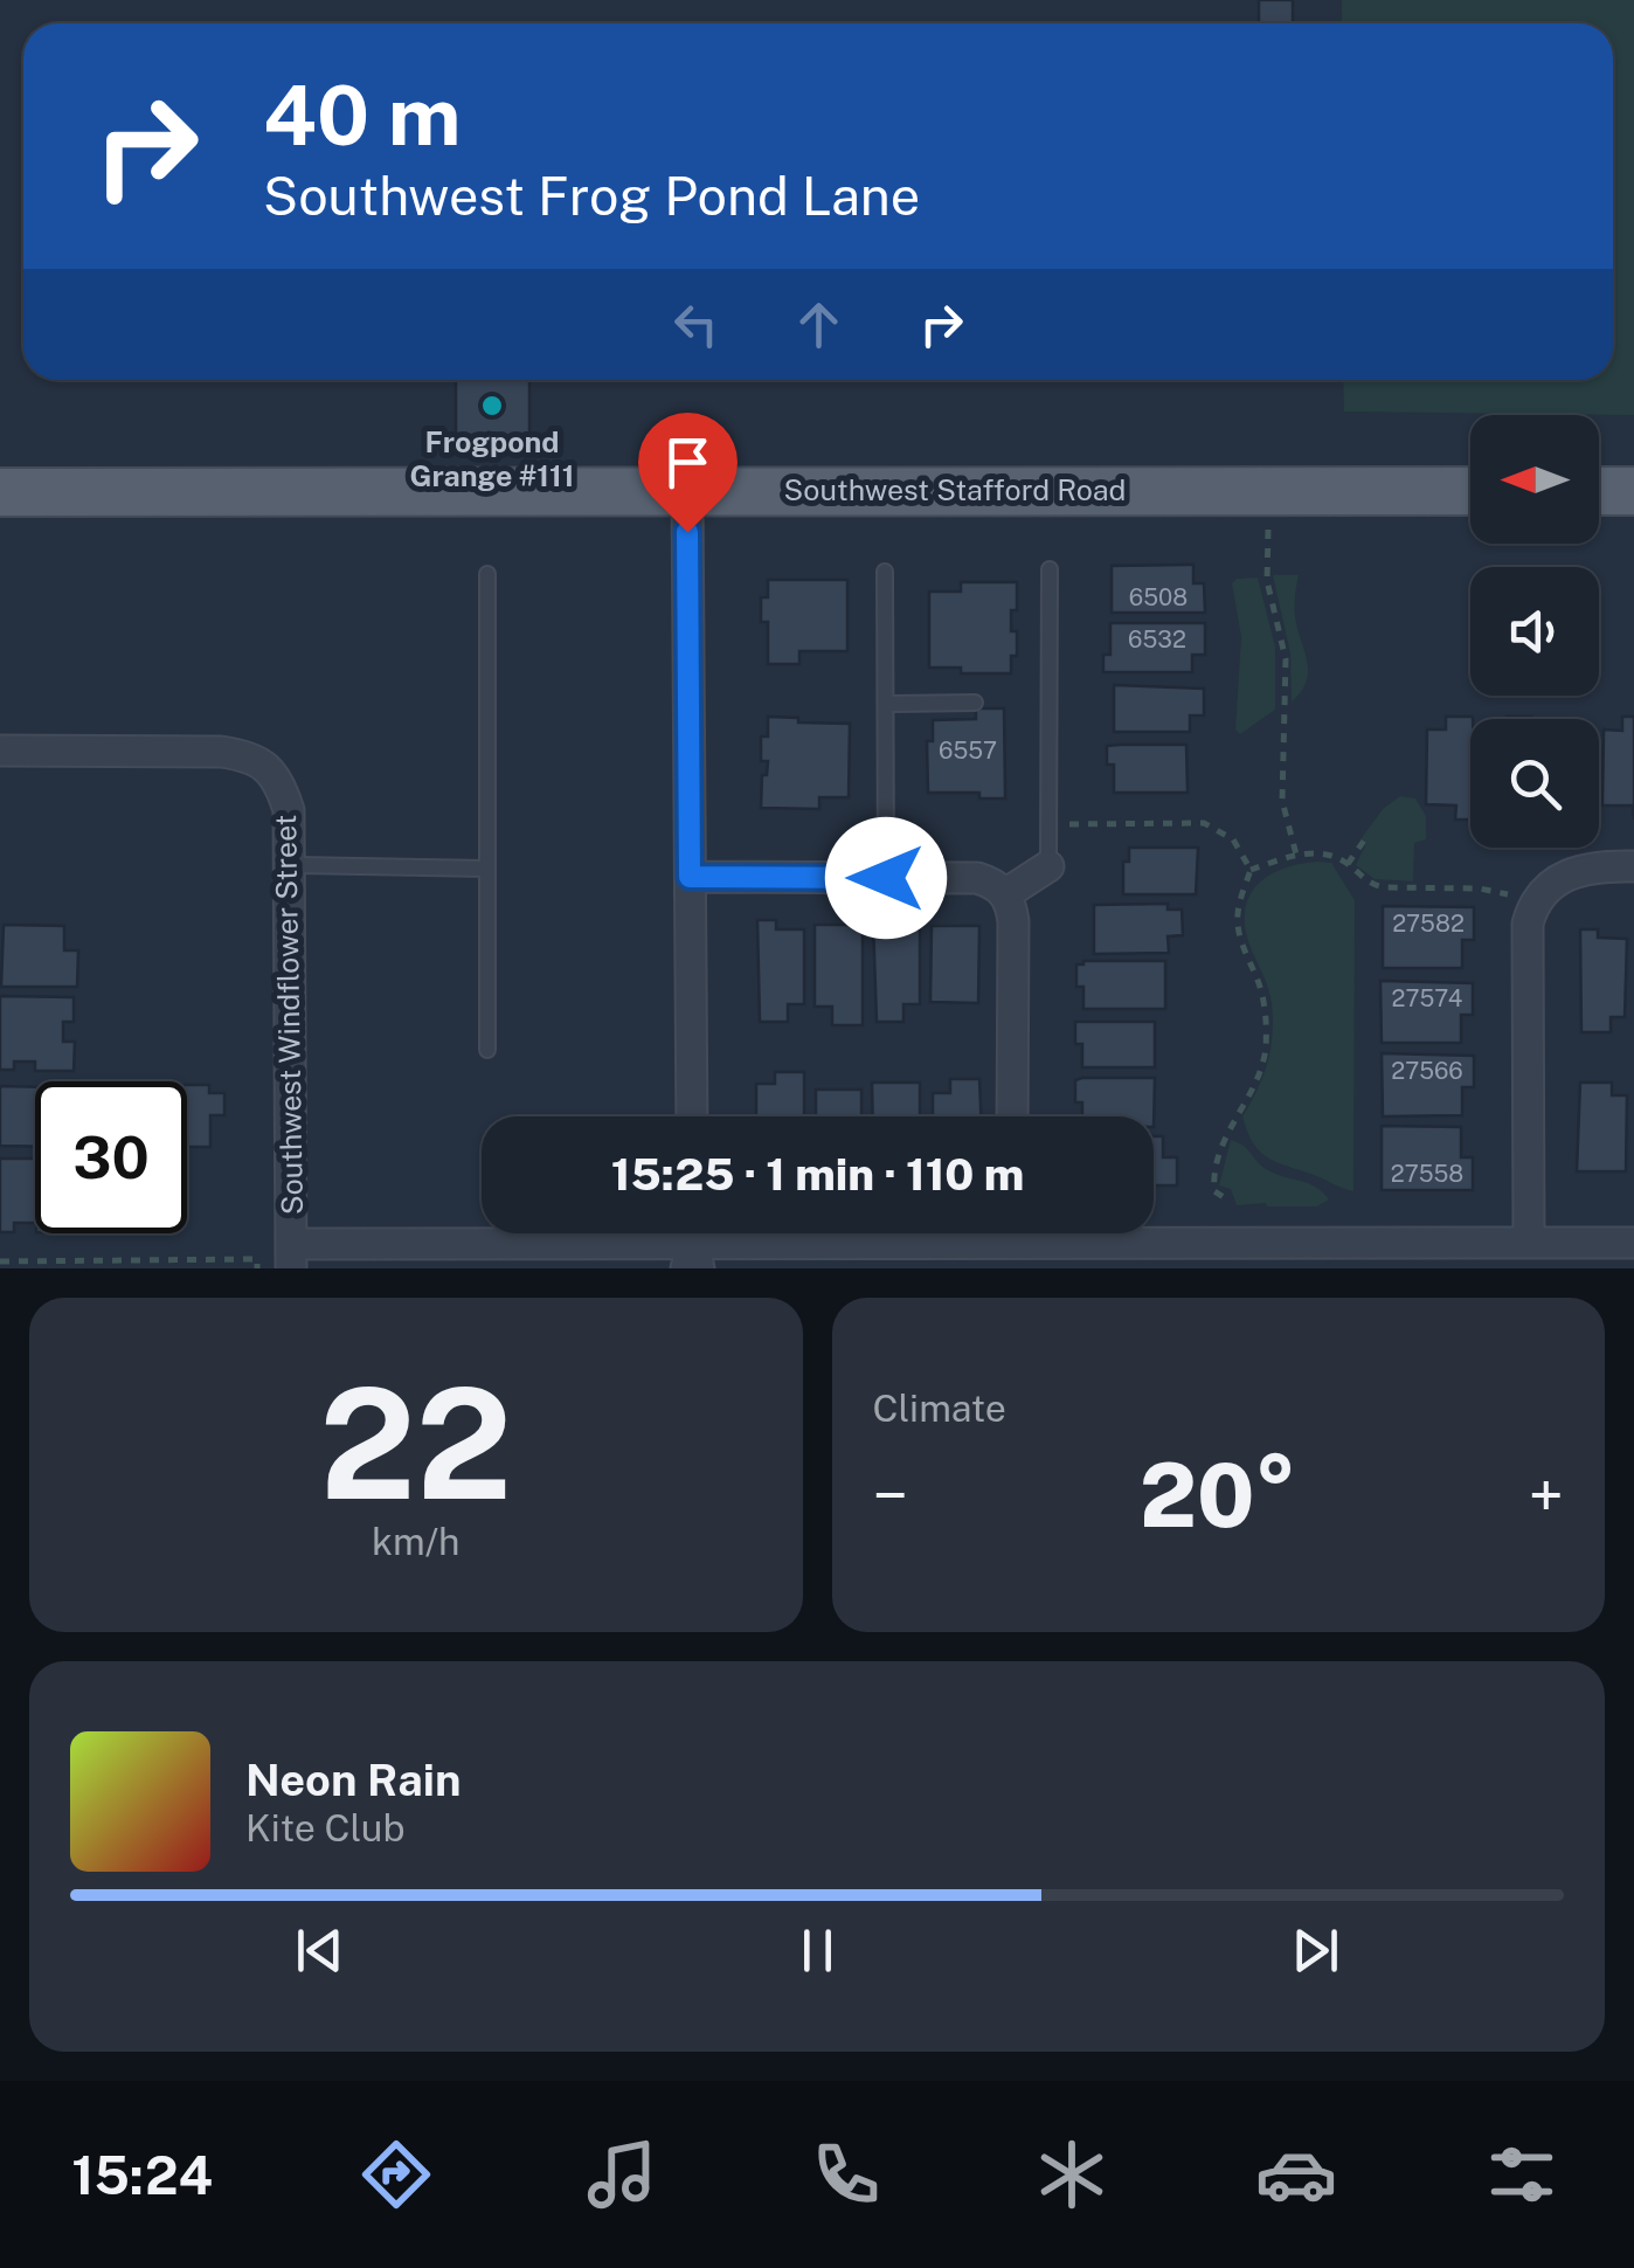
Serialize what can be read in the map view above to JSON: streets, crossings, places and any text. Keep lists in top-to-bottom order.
{
  "streets": {
    "main road": ["Southwest Stafford Road"],
    "street": ["Southwest Windflower Street"]
  },
  "places": ["Frogpond Grange #111"],
  "house_numbers": [
    "6508",
    "6532",
    "6557",
    "27582",
    "27574",
    "27566",
    "27558"
  ],
  "north": "left",
  "page": {
    "turn": ["40 m", "Southwest Frog Pond Lane"],
    "limit": "30",
    "trip": "15:25 · 1 min · 110 m",
    "tile": [
      ["22", "km/h"],
      "Climate"
    ],
    "heat": ["−", "20°", "+"],
    "song": ["Neon Rain", "Kite Club"],
    "tabs": "15:24"
  }
}
